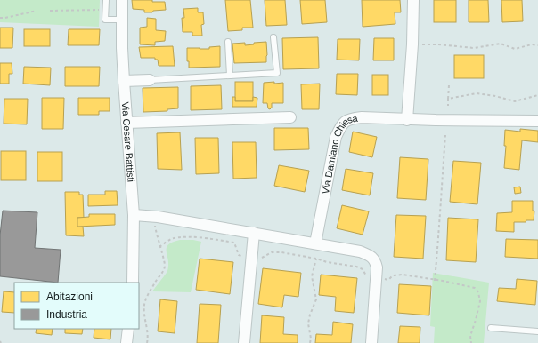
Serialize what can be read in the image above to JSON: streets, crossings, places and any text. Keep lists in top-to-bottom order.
{
  "streets": {
    "street": ["Via Cesare Battisti", "Via Damiano Chiesa"]
  },
  "legend": ["Abitazioni", "Industria"]
}
